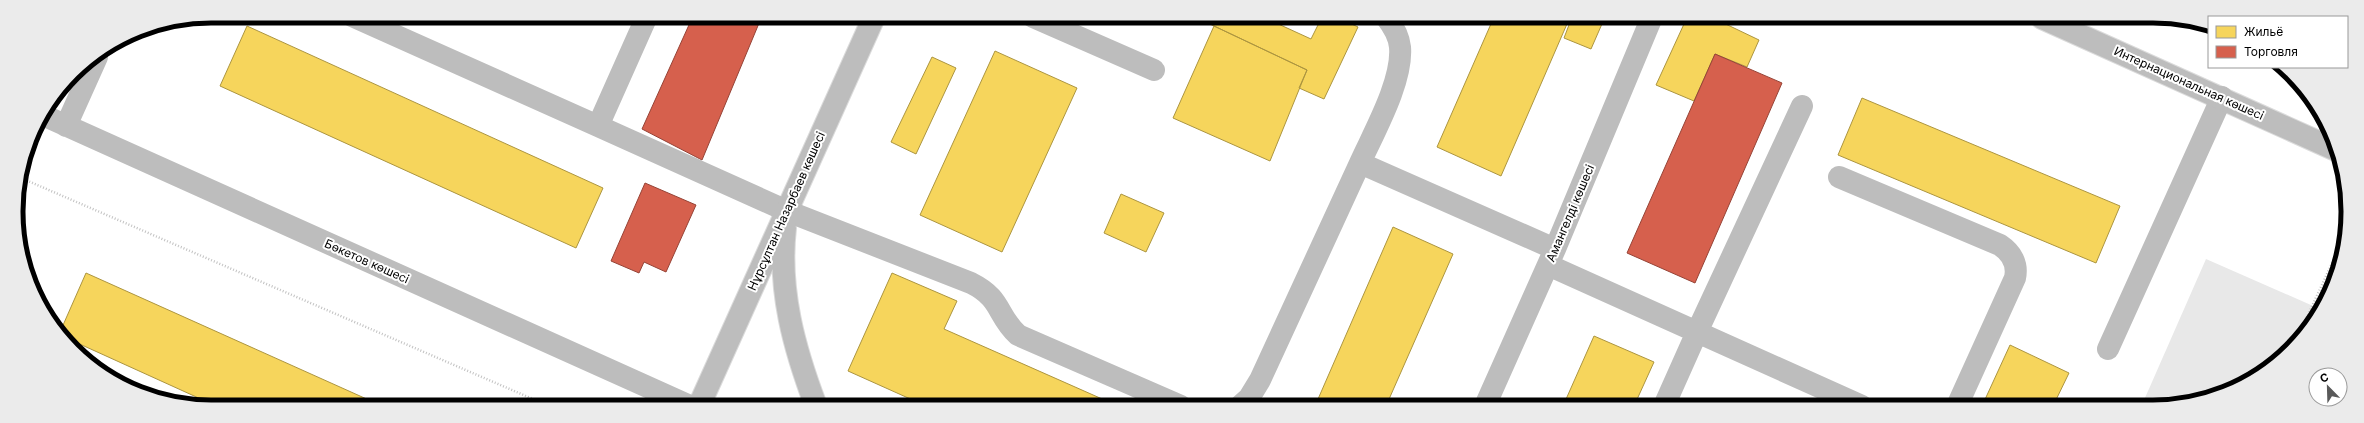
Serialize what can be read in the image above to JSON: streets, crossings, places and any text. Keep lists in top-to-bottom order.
{
  "streets": {
    "street": [
      "Интернациональная көшесі",
      "Нұрсұлтан Назарбаев көшесі",
      "Амангелді көшесі",
      "Бөкетов көшесі"
    ]
  },
  "legend": ["Жильё", "Торговля"],
  "north": "top left"
}
